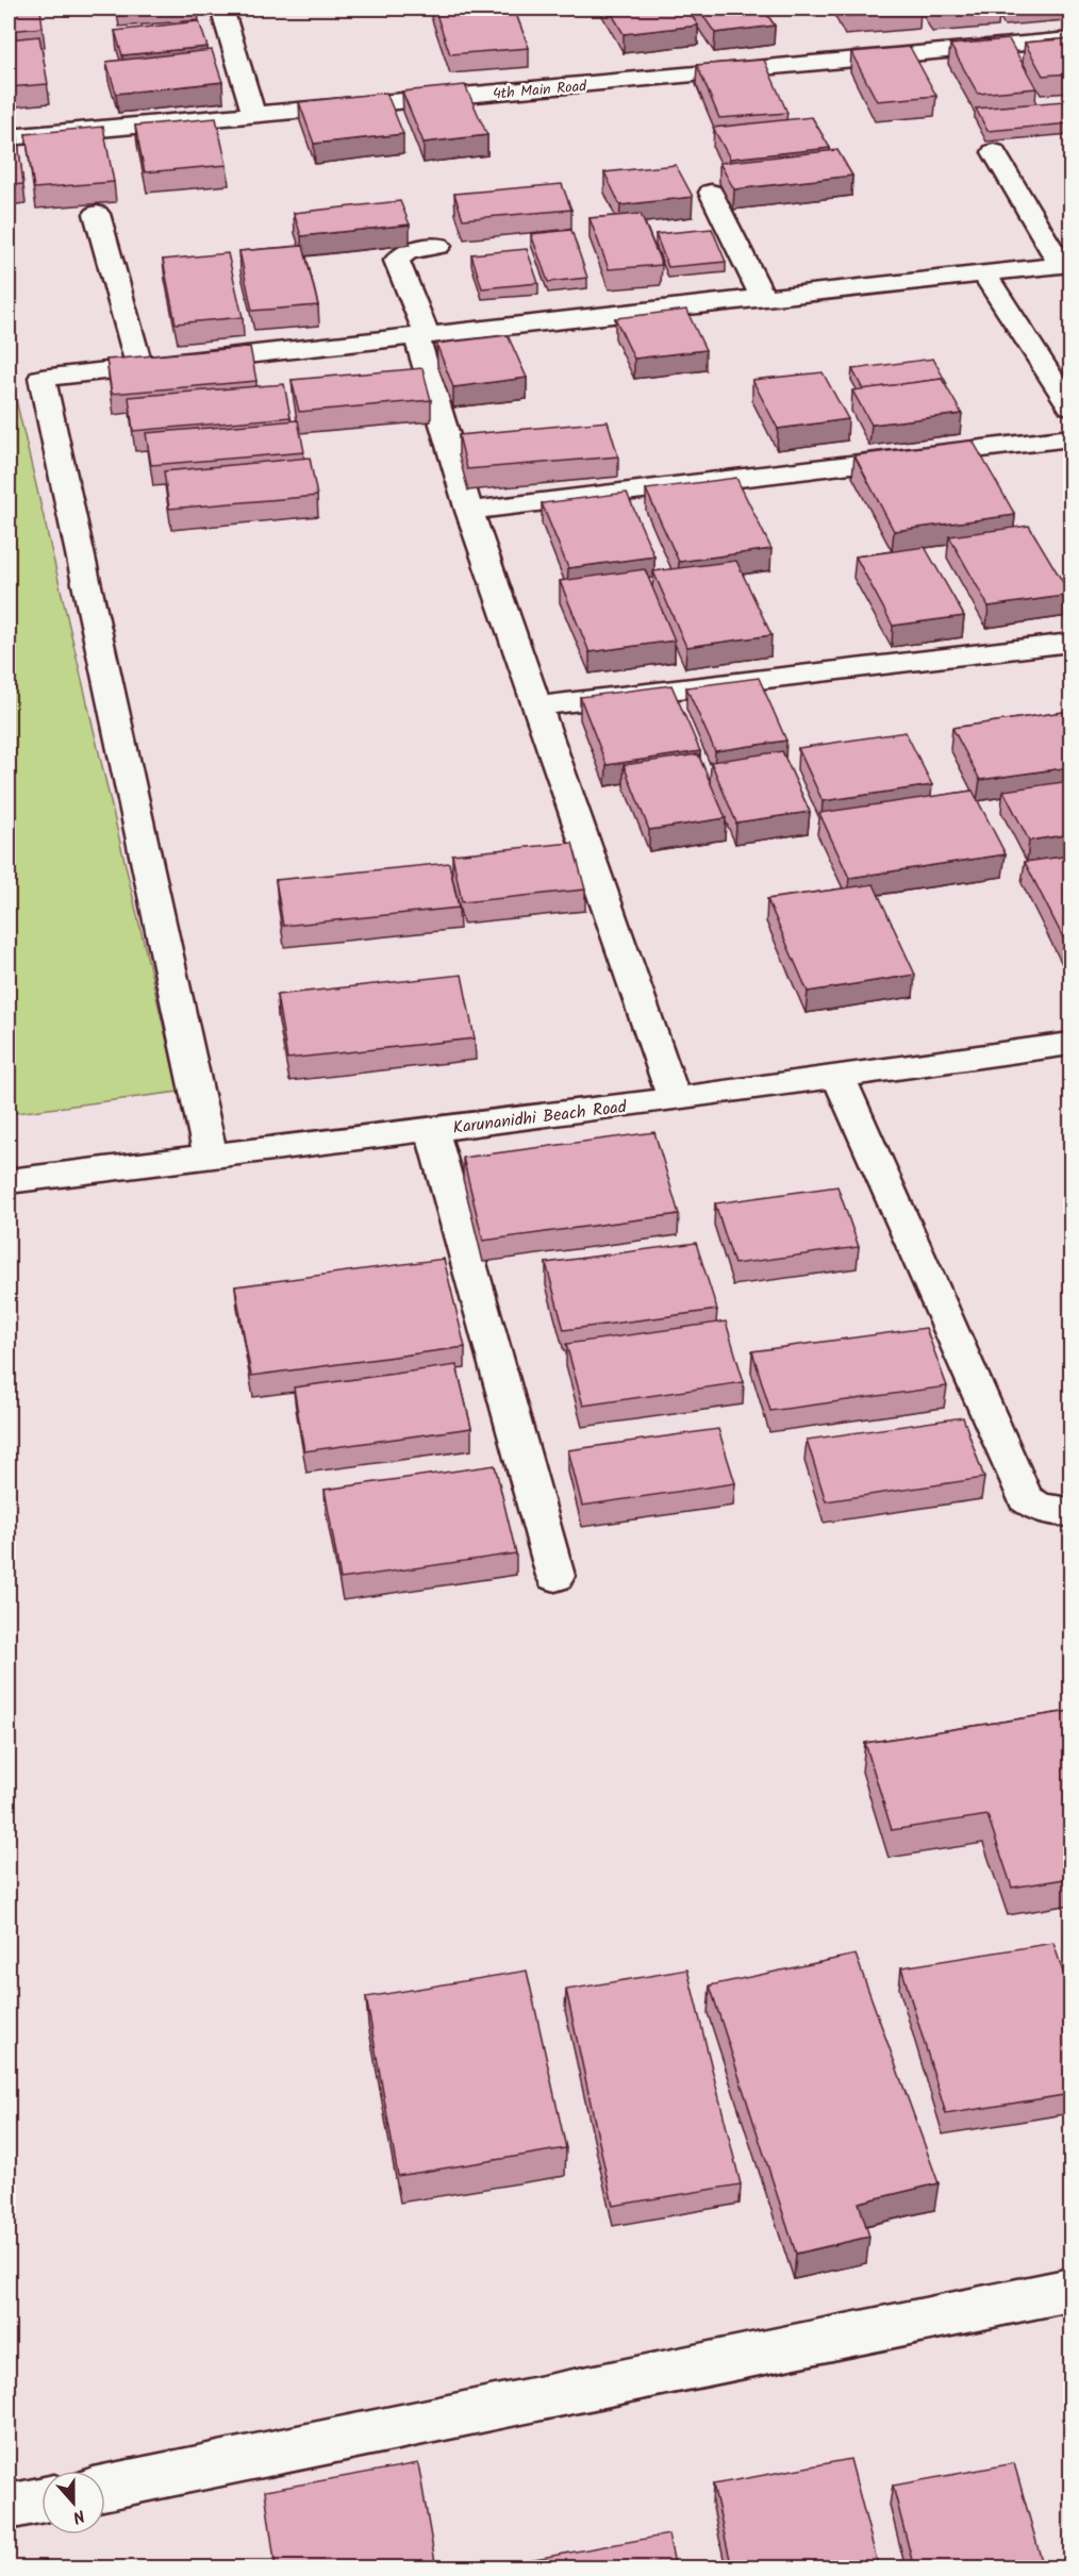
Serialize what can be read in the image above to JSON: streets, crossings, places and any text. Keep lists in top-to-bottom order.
{
  "streets": {
    "street": ["4th Main Road", "Karunanidhi Beach Road"]
  },
  "north": "bottom"
}
